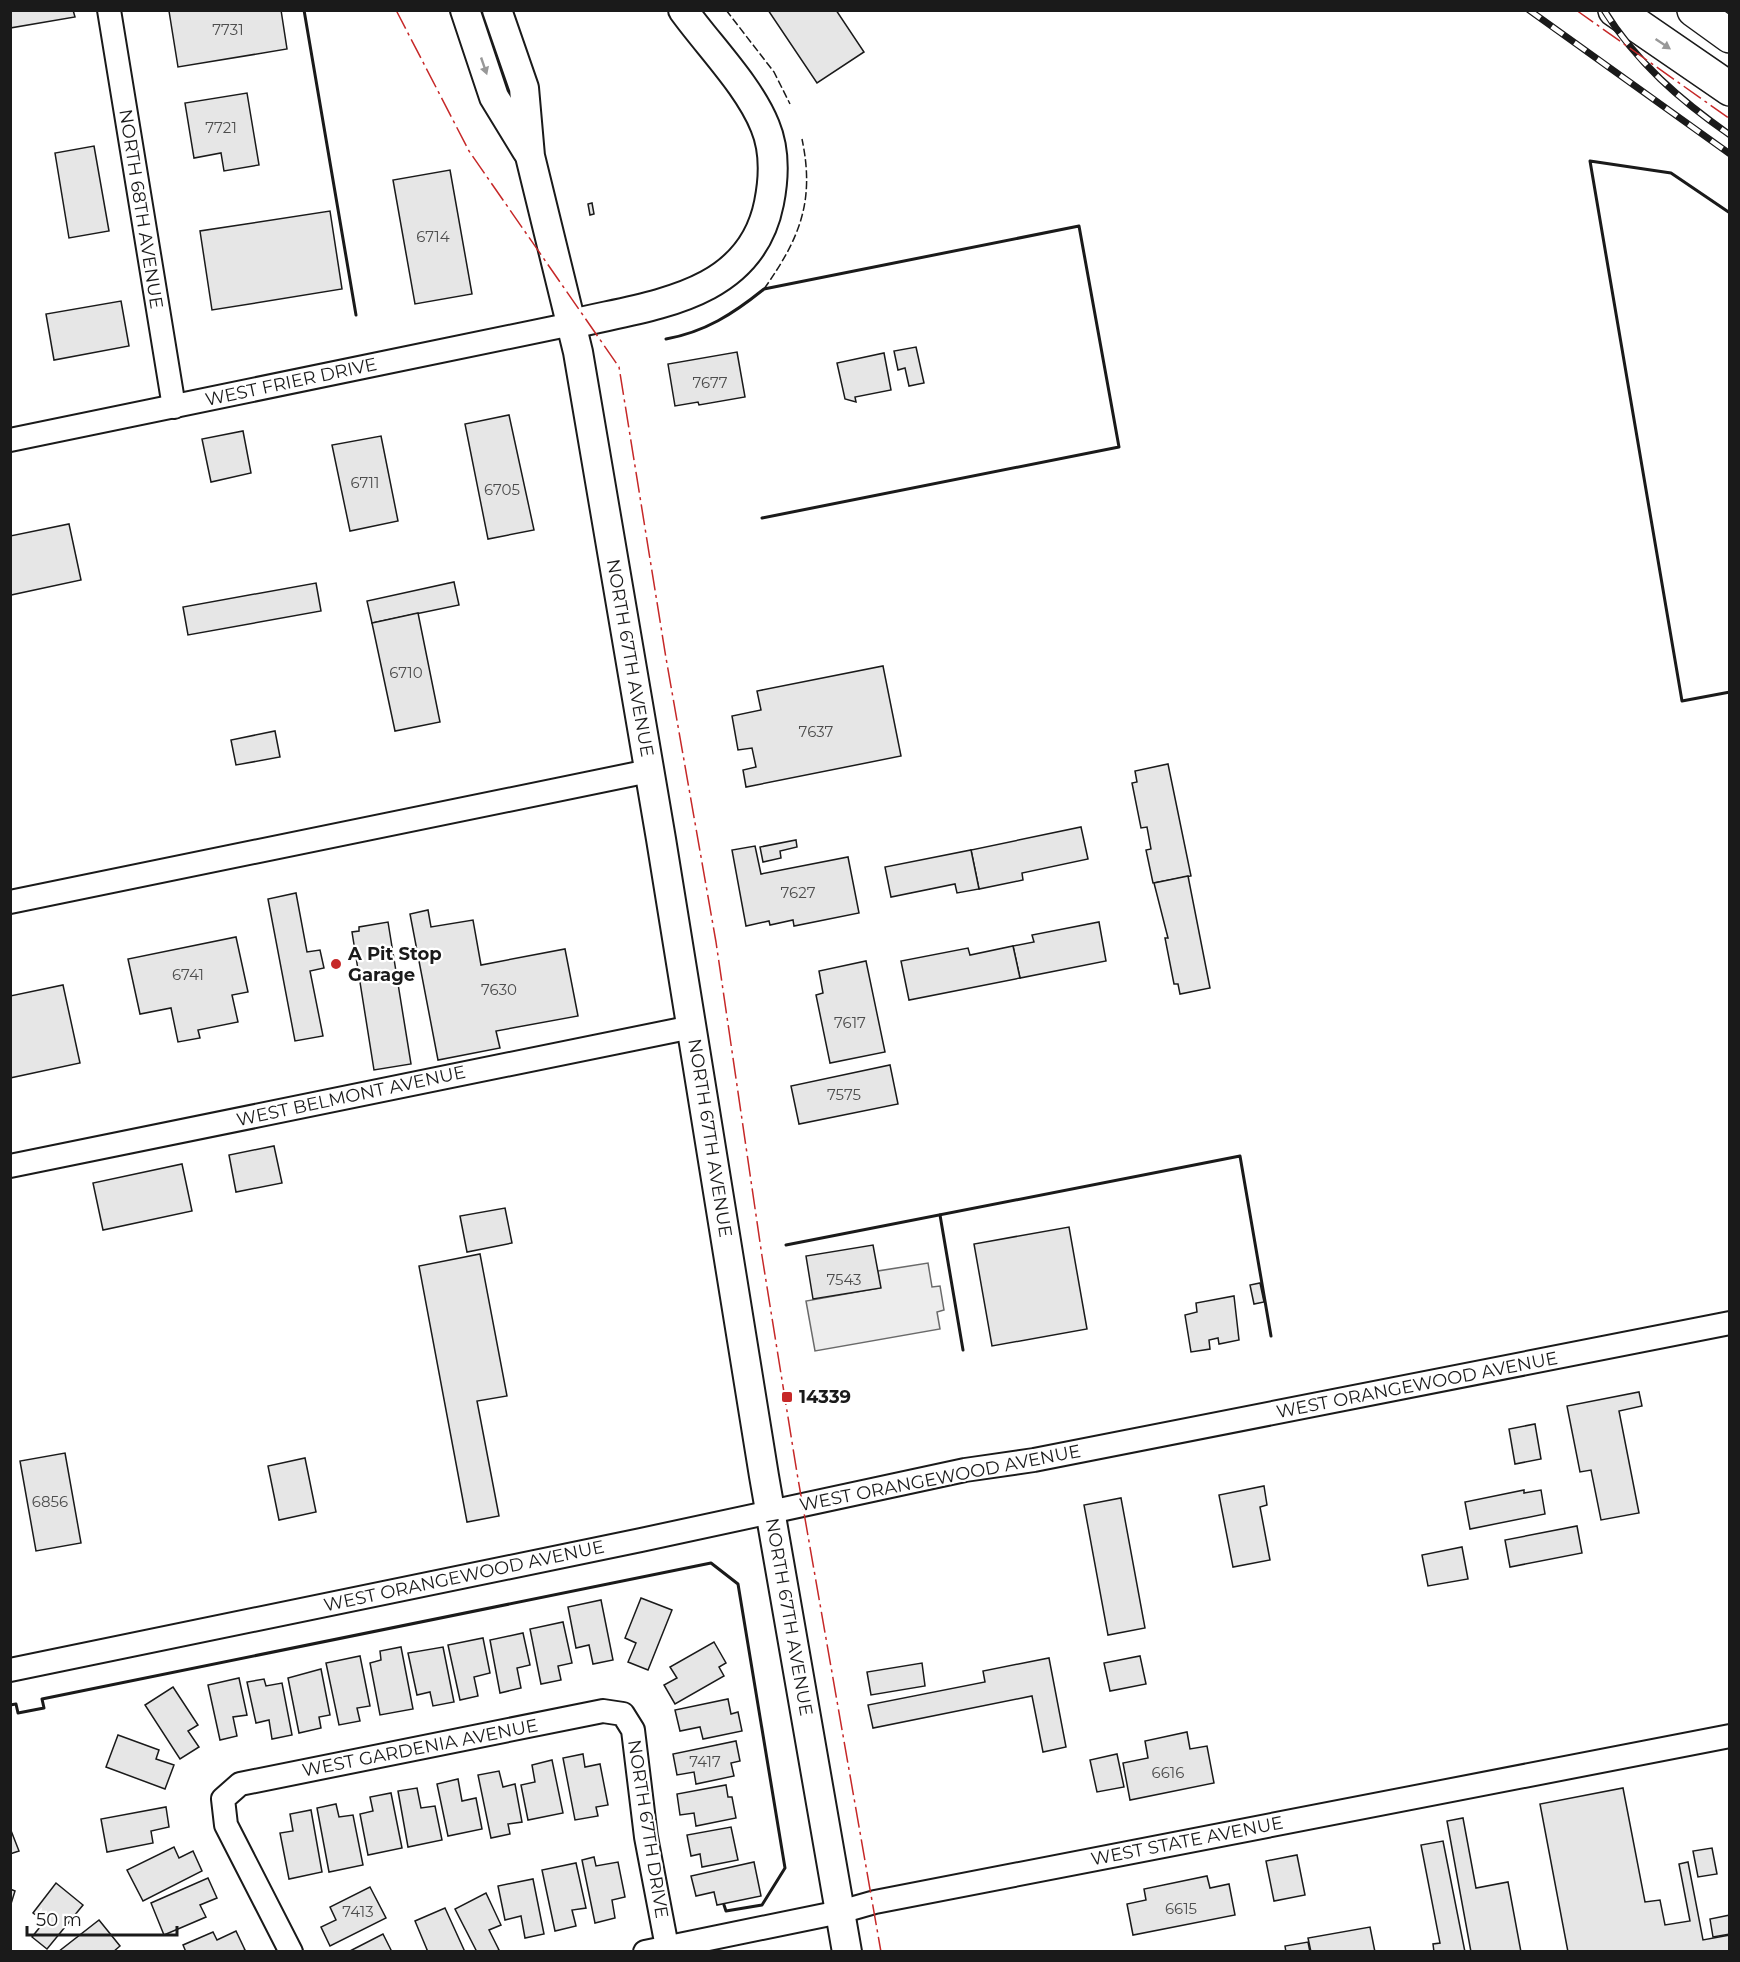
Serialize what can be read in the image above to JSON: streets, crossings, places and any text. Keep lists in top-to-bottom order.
{
  "streets": {
    "main road": ["NORTH 67TH AVENUE"],
    "street": [
      "NORTH 68TH AVENUE",
      "WEST FRIER DRIVE",
      "WEST BELMONT AVENUE",
      "WEST ORANGEWOOD AVENUE",
      "WEST GARDENIA AVENUE",
      "NORTH 67TH DRIVE",
      "WEST STATE AVENUE"
    ]
  },
  "crossings": [
    ["NORTH 68TH AVENUE", "WEST FRIER DRIVE"],
    ["WEST FRIER DRIVE", "NORTH 67TH AVENUE"],
    ["NORTH 67TH AVENUE", "WEST BELMONT AVENUE"],
    ["NORTH 67TH AVENUE", "WEST ORANGEWOOD AVENUE"],
    ["NORTH 67TH AVENUE", "WEST STATE AVENUE"],
    ["WEST GARDENIA AVENUE", "NORTH 67TH DRIVE"],
    ["NORTH 67TH DRIVE", "WEST STATE AVENUE"]
  ],
  "places": {
    "other": ["A Pit Stop Garage"],
    "transit": ["14339"]
  },
  "house_numbers": [
    "7731",
    "7721",
    "6714",
    "7677",
    "6711",
    "6705",
    "6710",
    "7637",
    "7627",
    "6741",
    "7630",
    "7617",
    "7575",
    "7543",
    "6856",
    "7417",
    "6616",
    "6615",
    "7413"
  ],
  "scale_bar": "50 m"
}
